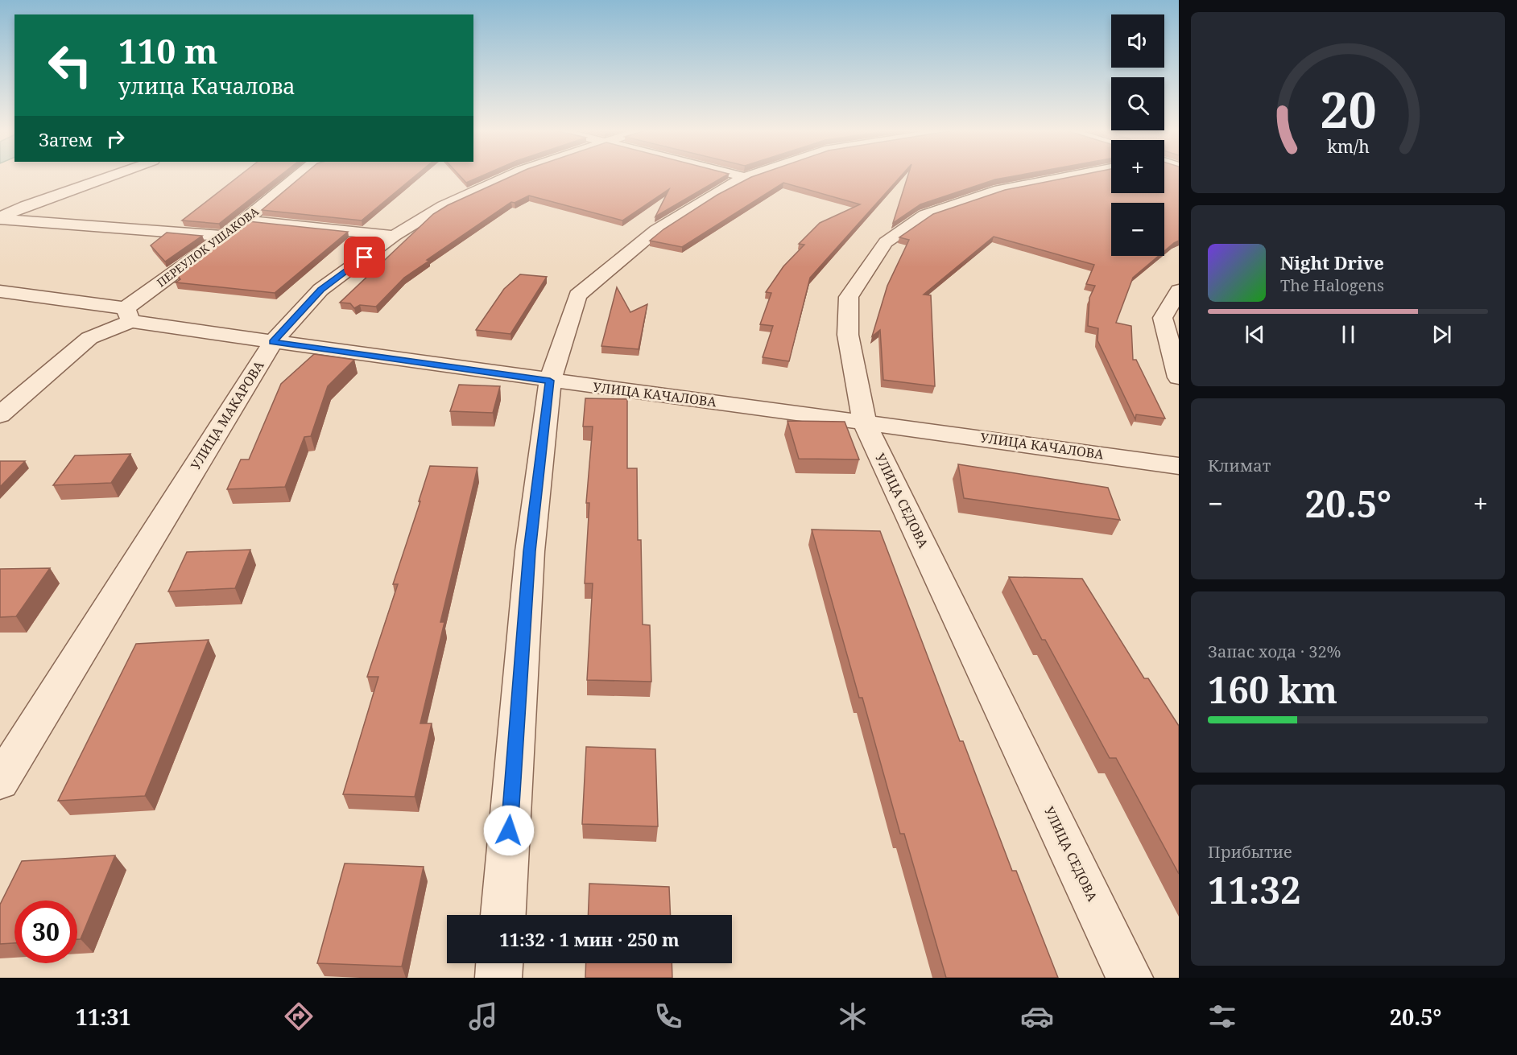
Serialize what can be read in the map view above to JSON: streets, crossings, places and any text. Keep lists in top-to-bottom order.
{
  "streets": {
    "street": [
      "ПЕРЕУЛОК УШАКОВА",
      "УЛИЦА КАЧАЛОВА",
      "УЛИЦА МАКАРОВА",
      "УЛИЦА СЕДОВА"
    ]
  },
  "crossings": [
    ["ПЕРЕУЛОК УШАКОВА", "УЛИЦА КАЧАЛОВА"],
    ["УЛИЦА КАЧАЛОВА", "УЛИЦА МАКАРОВА"],
    ["УЛИЦА КАЧАЛОВА", "УЛИЦА СЕДОВА"]
  ],
  "page": {
    "map_buttons": ["+", "−"],
    "turn": ["110 m", "улица Качалова"],
    "then": "Затем",
    "song": ["Night Drive", "The Halogens"],
    "tile": [
      "Климат",
      ["Запас хода · 32%", "160 km"],
      ["Прибытие", "11:32"]
    ],
    "heat": ["−", "20.5°", "+"],
    "limit": "30",
    "trip": "11:32 · 1 мин · 250 m",
    "tabs": ["11:31", "20.5°"],
    "gauge": ["20", "km/h"]
  }
}
